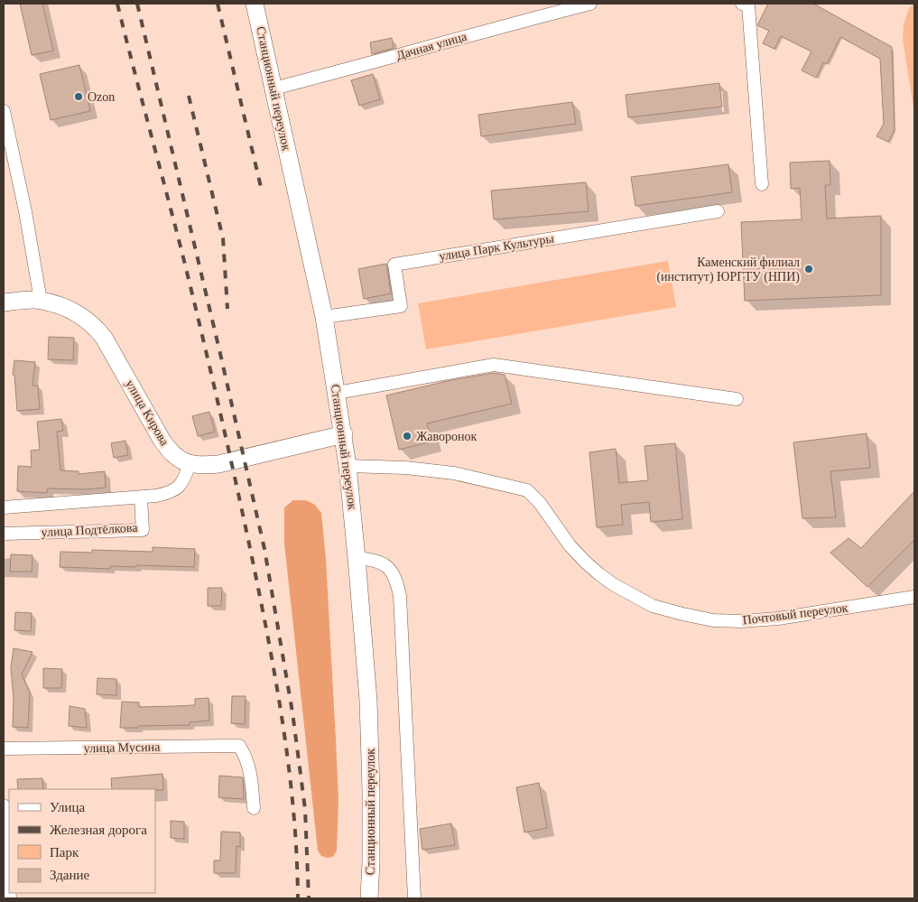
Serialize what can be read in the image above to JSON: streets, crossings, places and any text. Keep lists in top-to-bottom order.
{
  "streets": {
    "main road": ["Станционный переулок", "улица Кирова"],
    "street": [
      "Дачная улица",
      "улица Парк Культуры",
      "улица Подтёлкова",
      "Почтовый переулок",
      "улица Мусина"
    ]
  },
  "crossings": [
    ["Дачная улица", "Станционный переулок"],
    ["Станционный переулок", "улица Парк Культуры"],
    ["Станционный переулок", "Почтовый переулок"]
  ],
  "places": ["Ozon", "Каменский филиал (институт) ЮРГТУ (НПИ)", "Жаворонок"],
  "legend": [
    "Улица",
    "Железная дорога",
    "Парк",
    "Здание"
  ]
}
